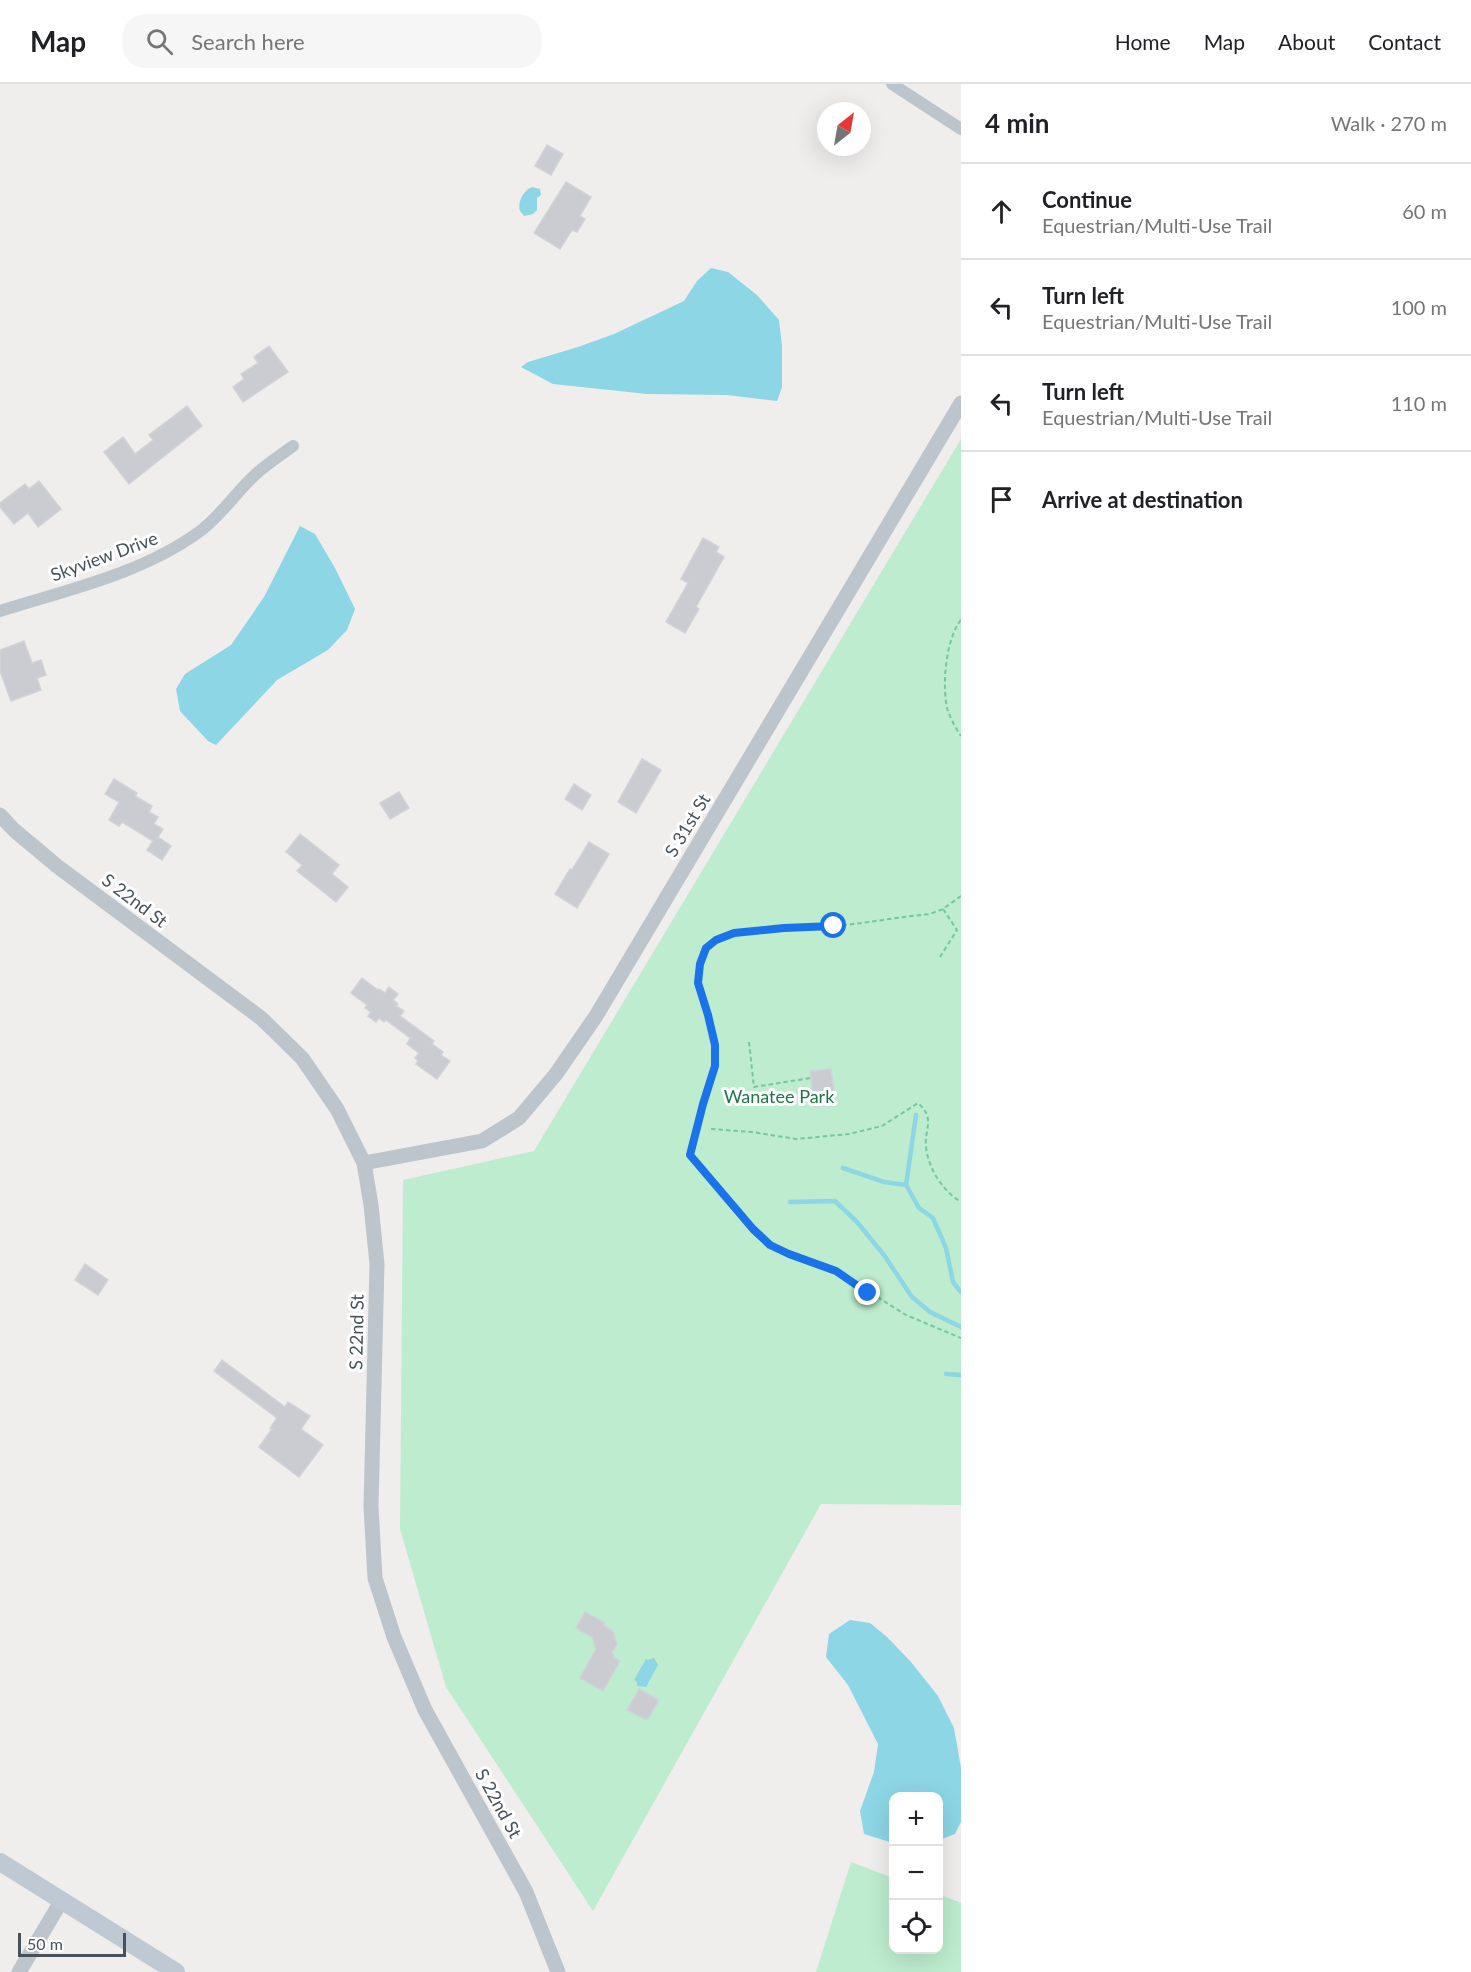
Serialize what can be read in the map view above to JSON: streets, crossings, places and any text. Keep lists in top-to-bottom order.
{
  "streets": {
    "street": ["Skyview Drive", "S 31st St", "S 22nd St"]
  },
  "crossings": [
    ["S 31st St", "S 22nd St"]
  ],
  "parks": ["Wanatee Park"],
  "scale_bar": "50 m",
  "north": "top right",
  "page": {
    "header": "Map",
    "search": "Search here",
    "nav": [
      "Home",
      "Map",
      "About",
      "Contact"
    ],
    "heading": ["4 min", "Walk · 270 m"],
    "list": [
      ["Continue", "Equestrian/Multi-Use Trail", "60 m"],
      ["Turn left", "Equestrian/Multi-Use Trail", "100 m"],
      ["Turn left", "Equestrian/Multi-Use Trail", "110 m"],
      "Arrive at destination"
    ],
    "map_buttons": ["+", "−"],
    "scale": "50 m"
  }
}
